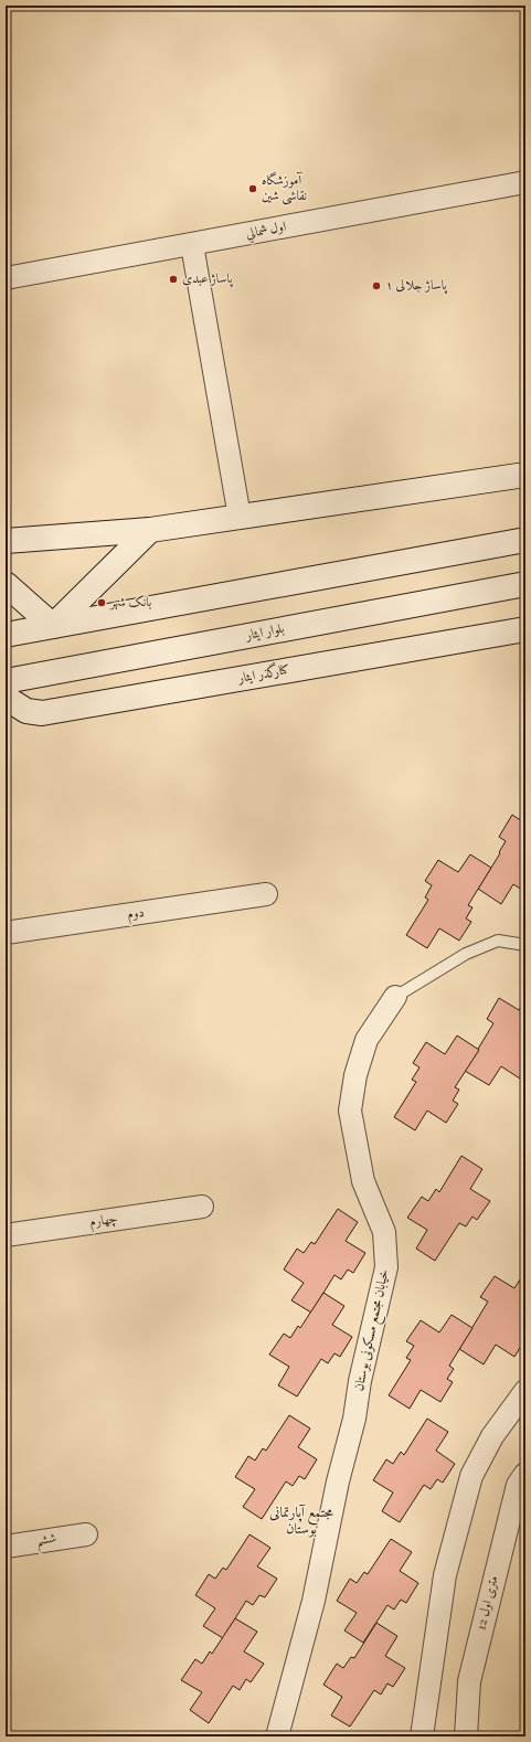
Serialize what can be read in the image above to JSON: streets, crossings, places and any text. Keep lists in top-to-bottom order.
{
  "streets": {
    "street": [
      "اول شمالي",
      "بلوار ایثار",
      "کنارگذر ایثار",
      "دوم",
      "چهارم",
      "خیابان مجتمع مسکونی بوستان",
      "ششم",
      "12 متری اول"
    ]
  },
  "districts": ["مجتمع آپارتمانی بوستان"],
  "places": [
    "آموزشگاه نقاشی شین",
    "پاساژ عبدی",
    "پاساژ جلالی ۱",
    "بانک شهر"
  ]
}
